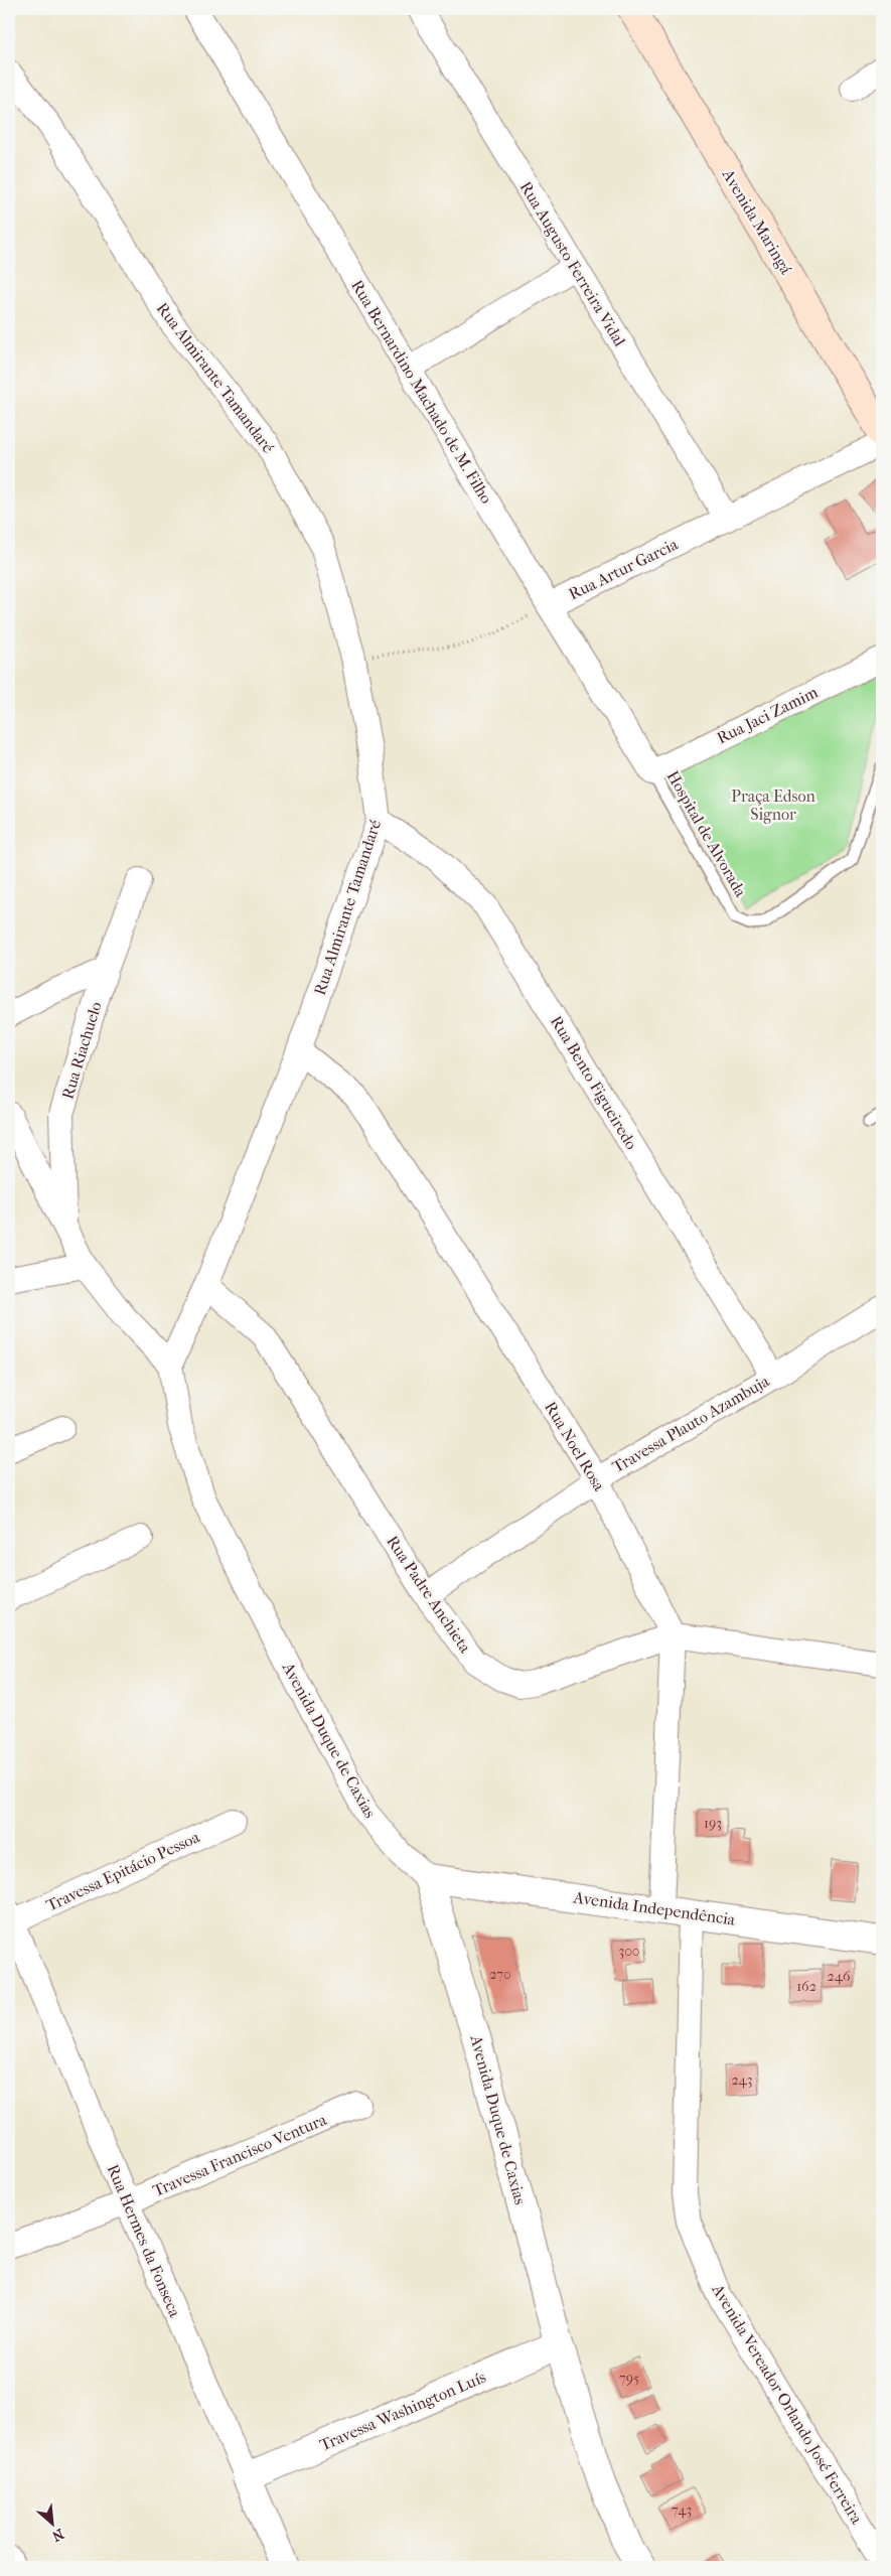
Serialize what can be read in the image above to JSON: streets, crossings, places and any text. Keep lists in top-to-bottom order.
{
  "streets": {
    "main road": ["Avenida Maringá"],
    "street": [
      "Rua Augusto Ferreira Vidal",
      "Rua Almirante Tamandaré",
      "Rua Bernardino Machado de M. Filho",
      "Rua Artur Garcia",
      "Rua Jaci Zamim",
      "Rua Riachuelo",
      "Rua Bento Figueiredo",
      "Travessa Plauto Azambuja",
      "Rua Noel Rosa",
      "Rua Padre Anchieta",
      "Avenida Duque de Caxias",
      "Travessa Epitácio Pessoa",
      "Avenida Independência",
      "Travessa Francisco Ventura",
      "Rua Hermes da Fonseca",
      "Avenida Vereador Orlando José Ferreira",
      "Travessa Washington Luís"
    ],
    "lane": ["Hospital de Alvorada"]
  },
  "crossings": [
    ["Rua Augusto Ferreira Vidal", "Rua Artur Garcia"],
    ["Rua Almirante Tamandaré", "Rua Artur Garcia"],
    ["Rua Almirante Tamandaré", "Rua Bento Figueiredo"],
    ["Rua Almirante Tamandaré", "Rua Noel Rosa"],
    ["Rua Almirante Tamandaré", "Rua Padre Anchieta"],
    ["Rua Almirante Tamandaré", "Avenida Duque de Caxias"],
    ["Rua Bernardino Machado de M. Filho", "Rua Artur Garcia"],
    ["Rua Bernardino Machado de M. Filho", "Rua Jaci Zamim"],
    ["Rua Bernardino Machado de M. Filho", "Hospital de Alvorada"],
    ["Rua Jaci Zamim", "Hospital de Alvorada"],
    ["Rua Bento Figueiredo", "Travessa Plauto Azambuja"],
    ["Travessa Plauto Azambuja", "Rua Noel Rosa"],
    ["Travessa Plauto Azambuja", "Rua Padre Anchieta"],
    ["Rua Noel Rosa", "Rua Padre Anchieta"],
    ["Rua Noel Rosa", "Avenida Independência"],
    ["Avenida Duque de Caxias", "Avenida Independência"],
    ["Avenida Duque de Caxias", "Travessa Washington Luís"],
    ["Travessa Epitácio Pessoa", "Rua Hermes da Fonseca"],
    ["Avenida Independência", "Avenida Vereador Orlando José Ferreira"],
    ["Travessa Francisco Ventura", "Rua Hermes da Fonseca"],
    ["Rua Hermes da Fonseca", "Travessa Washington Luís"]
  ],
  "parks": ["Praça Edson Signor"],
  "house_numbers": [
    "193",
    "300",
    "270",
    "246",
    "162",
    "243",
    "795",
    "743"
  ],
  "north": "bottom right"
}
